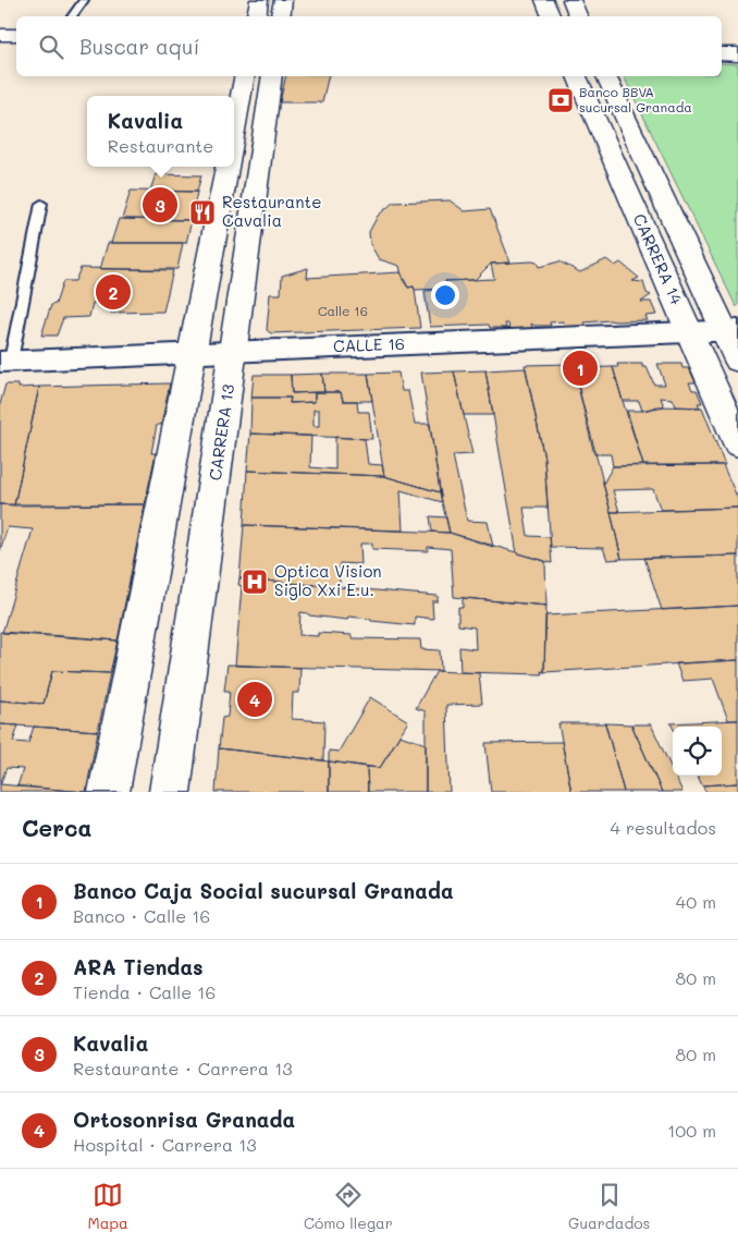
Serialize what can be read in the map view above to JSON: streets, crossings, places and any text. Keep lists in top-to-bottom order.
{
  "streets": {
    "main road": ["CARRERA 14", "CARRERA 13"],
    "street": ["CALLE 16"]
  },
  "crossings": [
    ["CARRERA 14", "CALLE 16"],
    ["CALLE 16", "CARRERA 13"]
  ],
  "places": {
    "bank": ["Banco BBVA sucursal Granada"],
    "restaurant": ["Restaurante Cavalia"],
    "hospital": ["Optica Vision Siglo Xxi E.u."]
  },
  "house_numbers": ["Calle 16"],
  "page": {
    "search": "Buscar aquí",
    "popup": ["Kavalia", "Restaurante"],
    "pins": [
      "3",
      "2",
      "1",
      "4"
    ],
    "heading": ["Cerca", "4 resultados"],
    "list": [
      {
        "mark": "1",
        "name": "Banco Caja Social sucursal Granada",
        "note": "Banco · Calle 16",
        "value": "40 m"
      },
      {
        "mark": "2",
        "name": "ARA Tiendas",
        "note": "Tienda · Calle 16",
        "value": "80 m"
      },
      {
        "mark": "3",
        "name": "Kavalia",
        "note": "Restaurante · Carrera 13",
        "value": "80 m"
      },
      {
        "mark": "4",
        "name": "Ortosonrisa Granada",
        "note": "Hospital · Carrera 13",
        "value": "100 m"
      }
    ],
    "nav": ["Mapa", "Cómo llegar", "Guardados"]
  }
}
